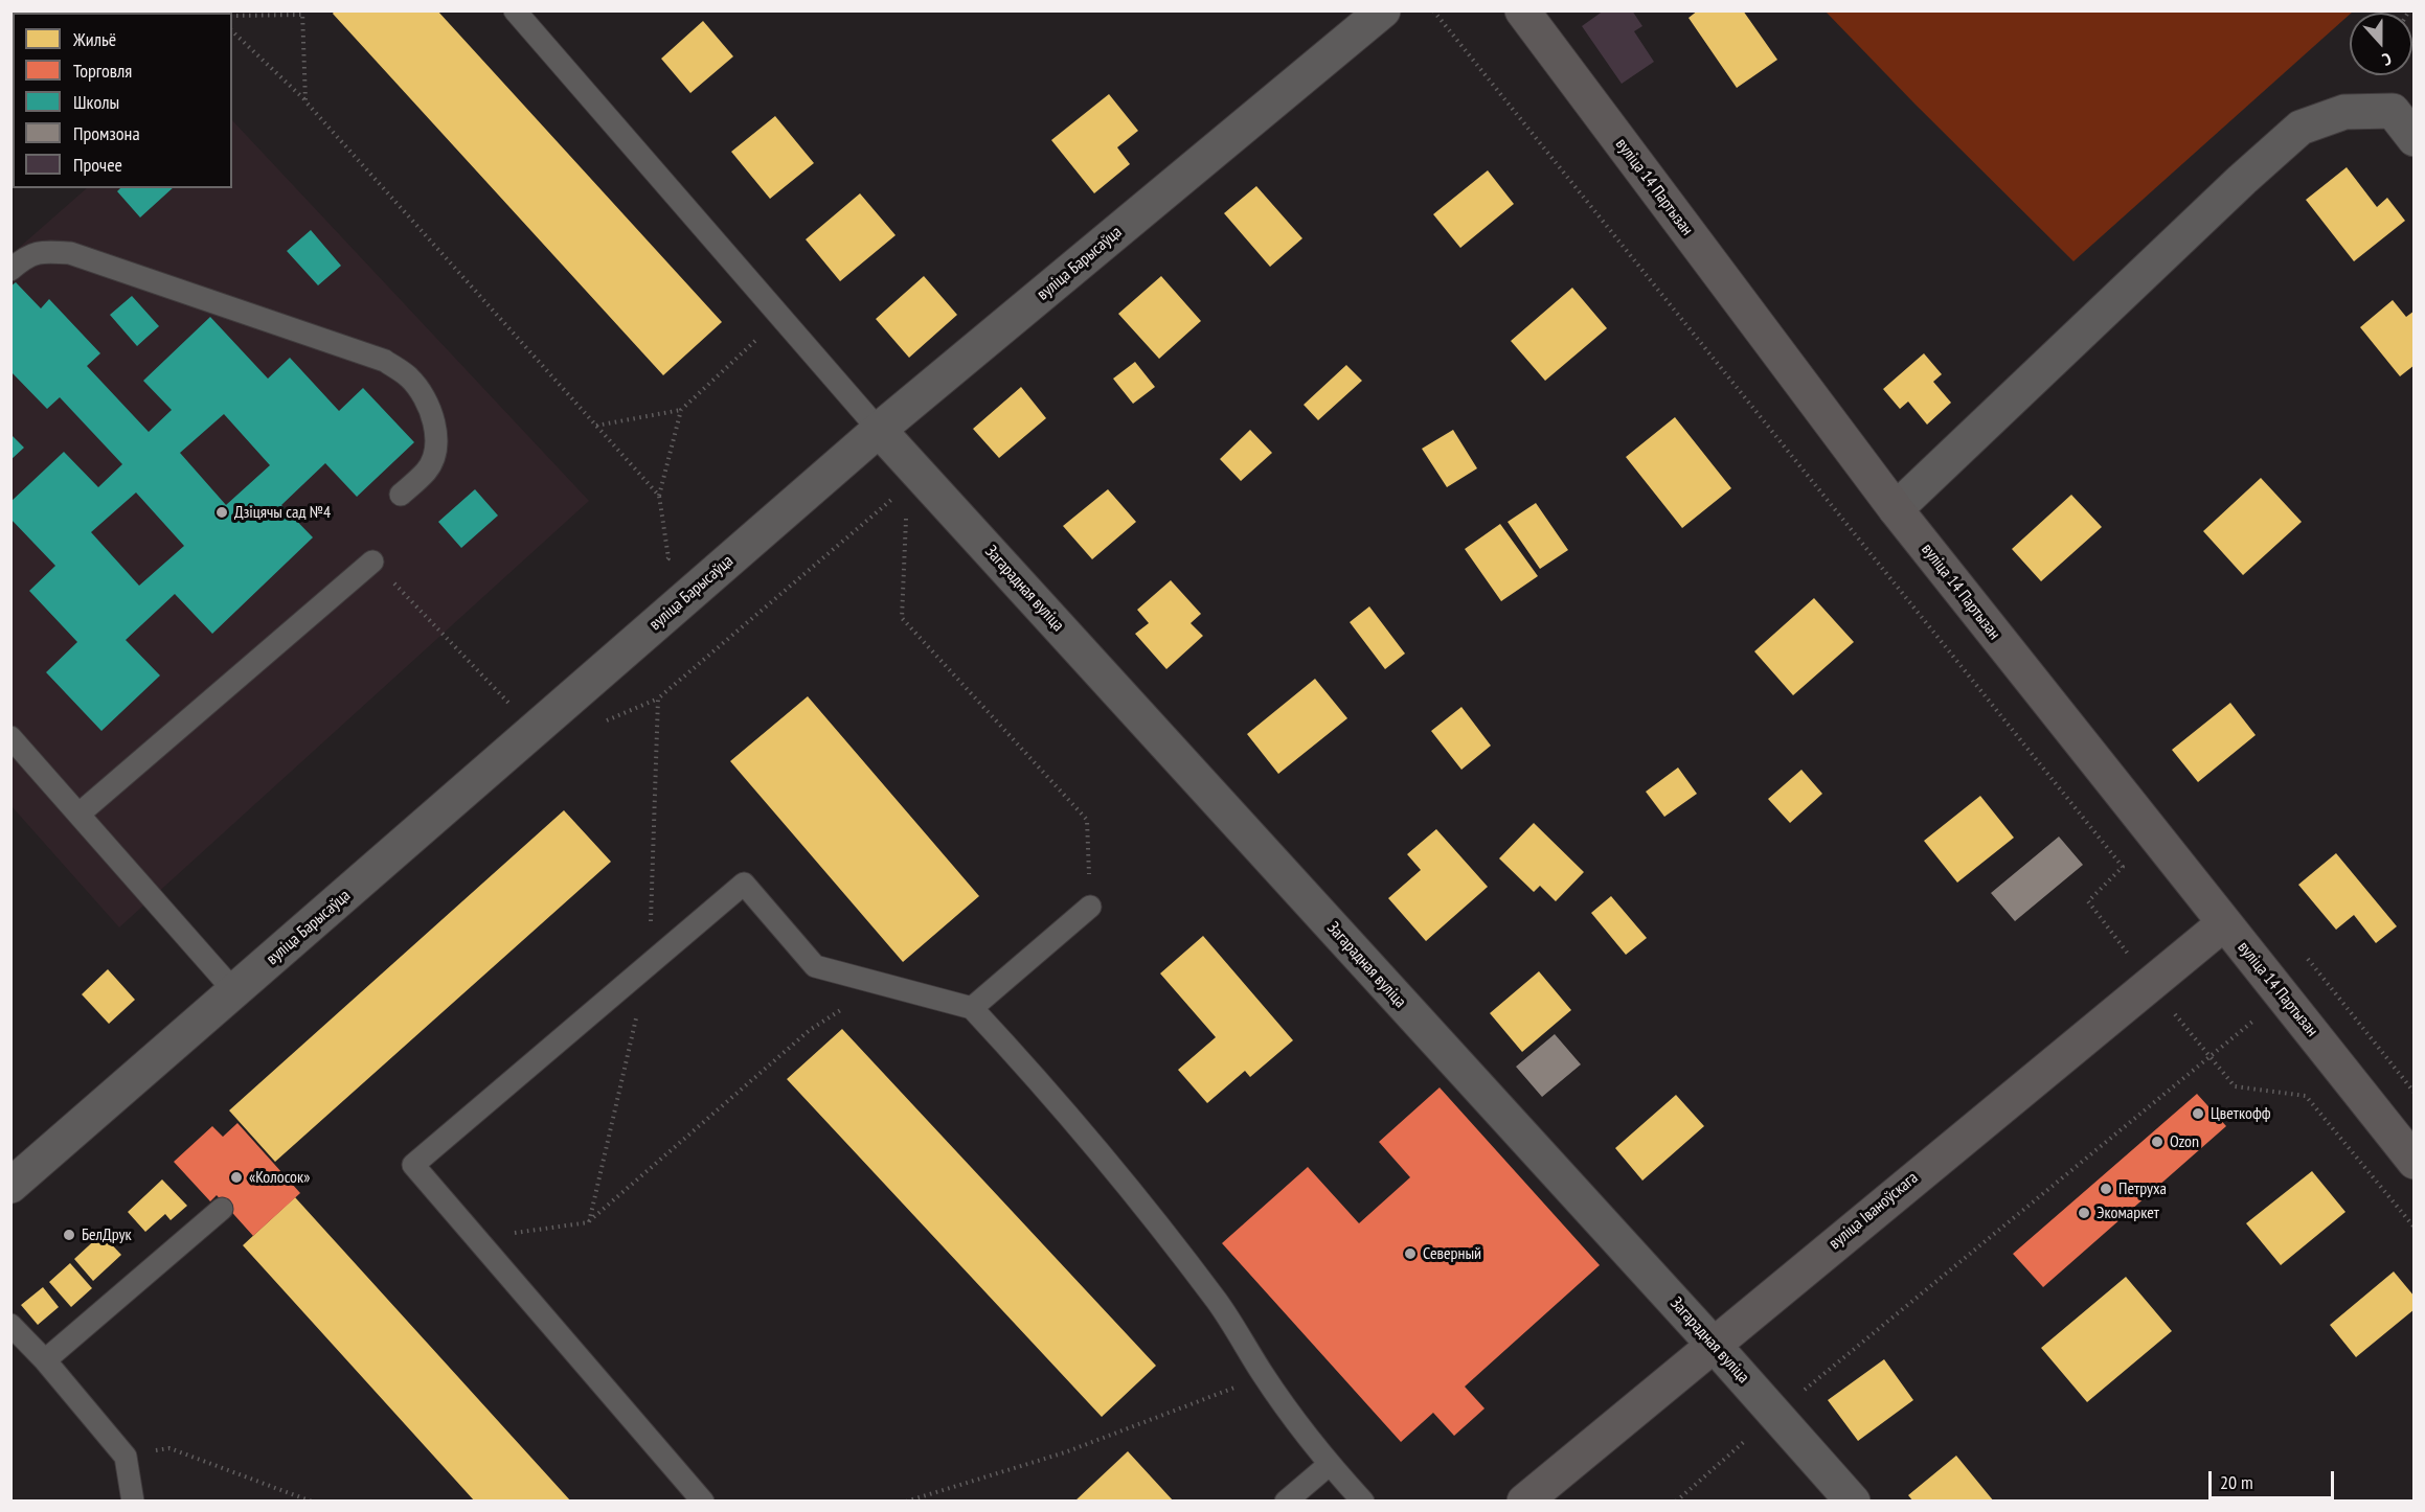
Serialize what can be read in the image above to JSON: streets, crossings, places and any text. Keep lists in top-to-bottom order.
{
  "streets": {
    "main road": ["вуліца 14 Партызан", "вуліца Іваноўскага"],
    "street": ["вуліца Барысаўца", "Загарадная вуліца"]
  },
  "crossings": [
    ["вуліца 14 Партызан", "вуліца Іваноўскага"],
    ["вуліца Барысаўца", "Загарадная вуліца"],
    ["Загарадная вуліца", "вуліца Іваноўскага"]
  ],
  "places": [
    "Дзіцячы сад №4",
    "Цветкофф",
    "Ozon",
    "«Колосок»",
    "Петруха",
    "Экомаркет",
    "БелДрук",
    "Северный"
  ],
  "legend": [
    "Жильё",
    "Торговля",
    "Школы",
    "Промзона",
    "Прочее"
  ],
  "scale_bar": "20 m",
  "north": "bottom"
}
